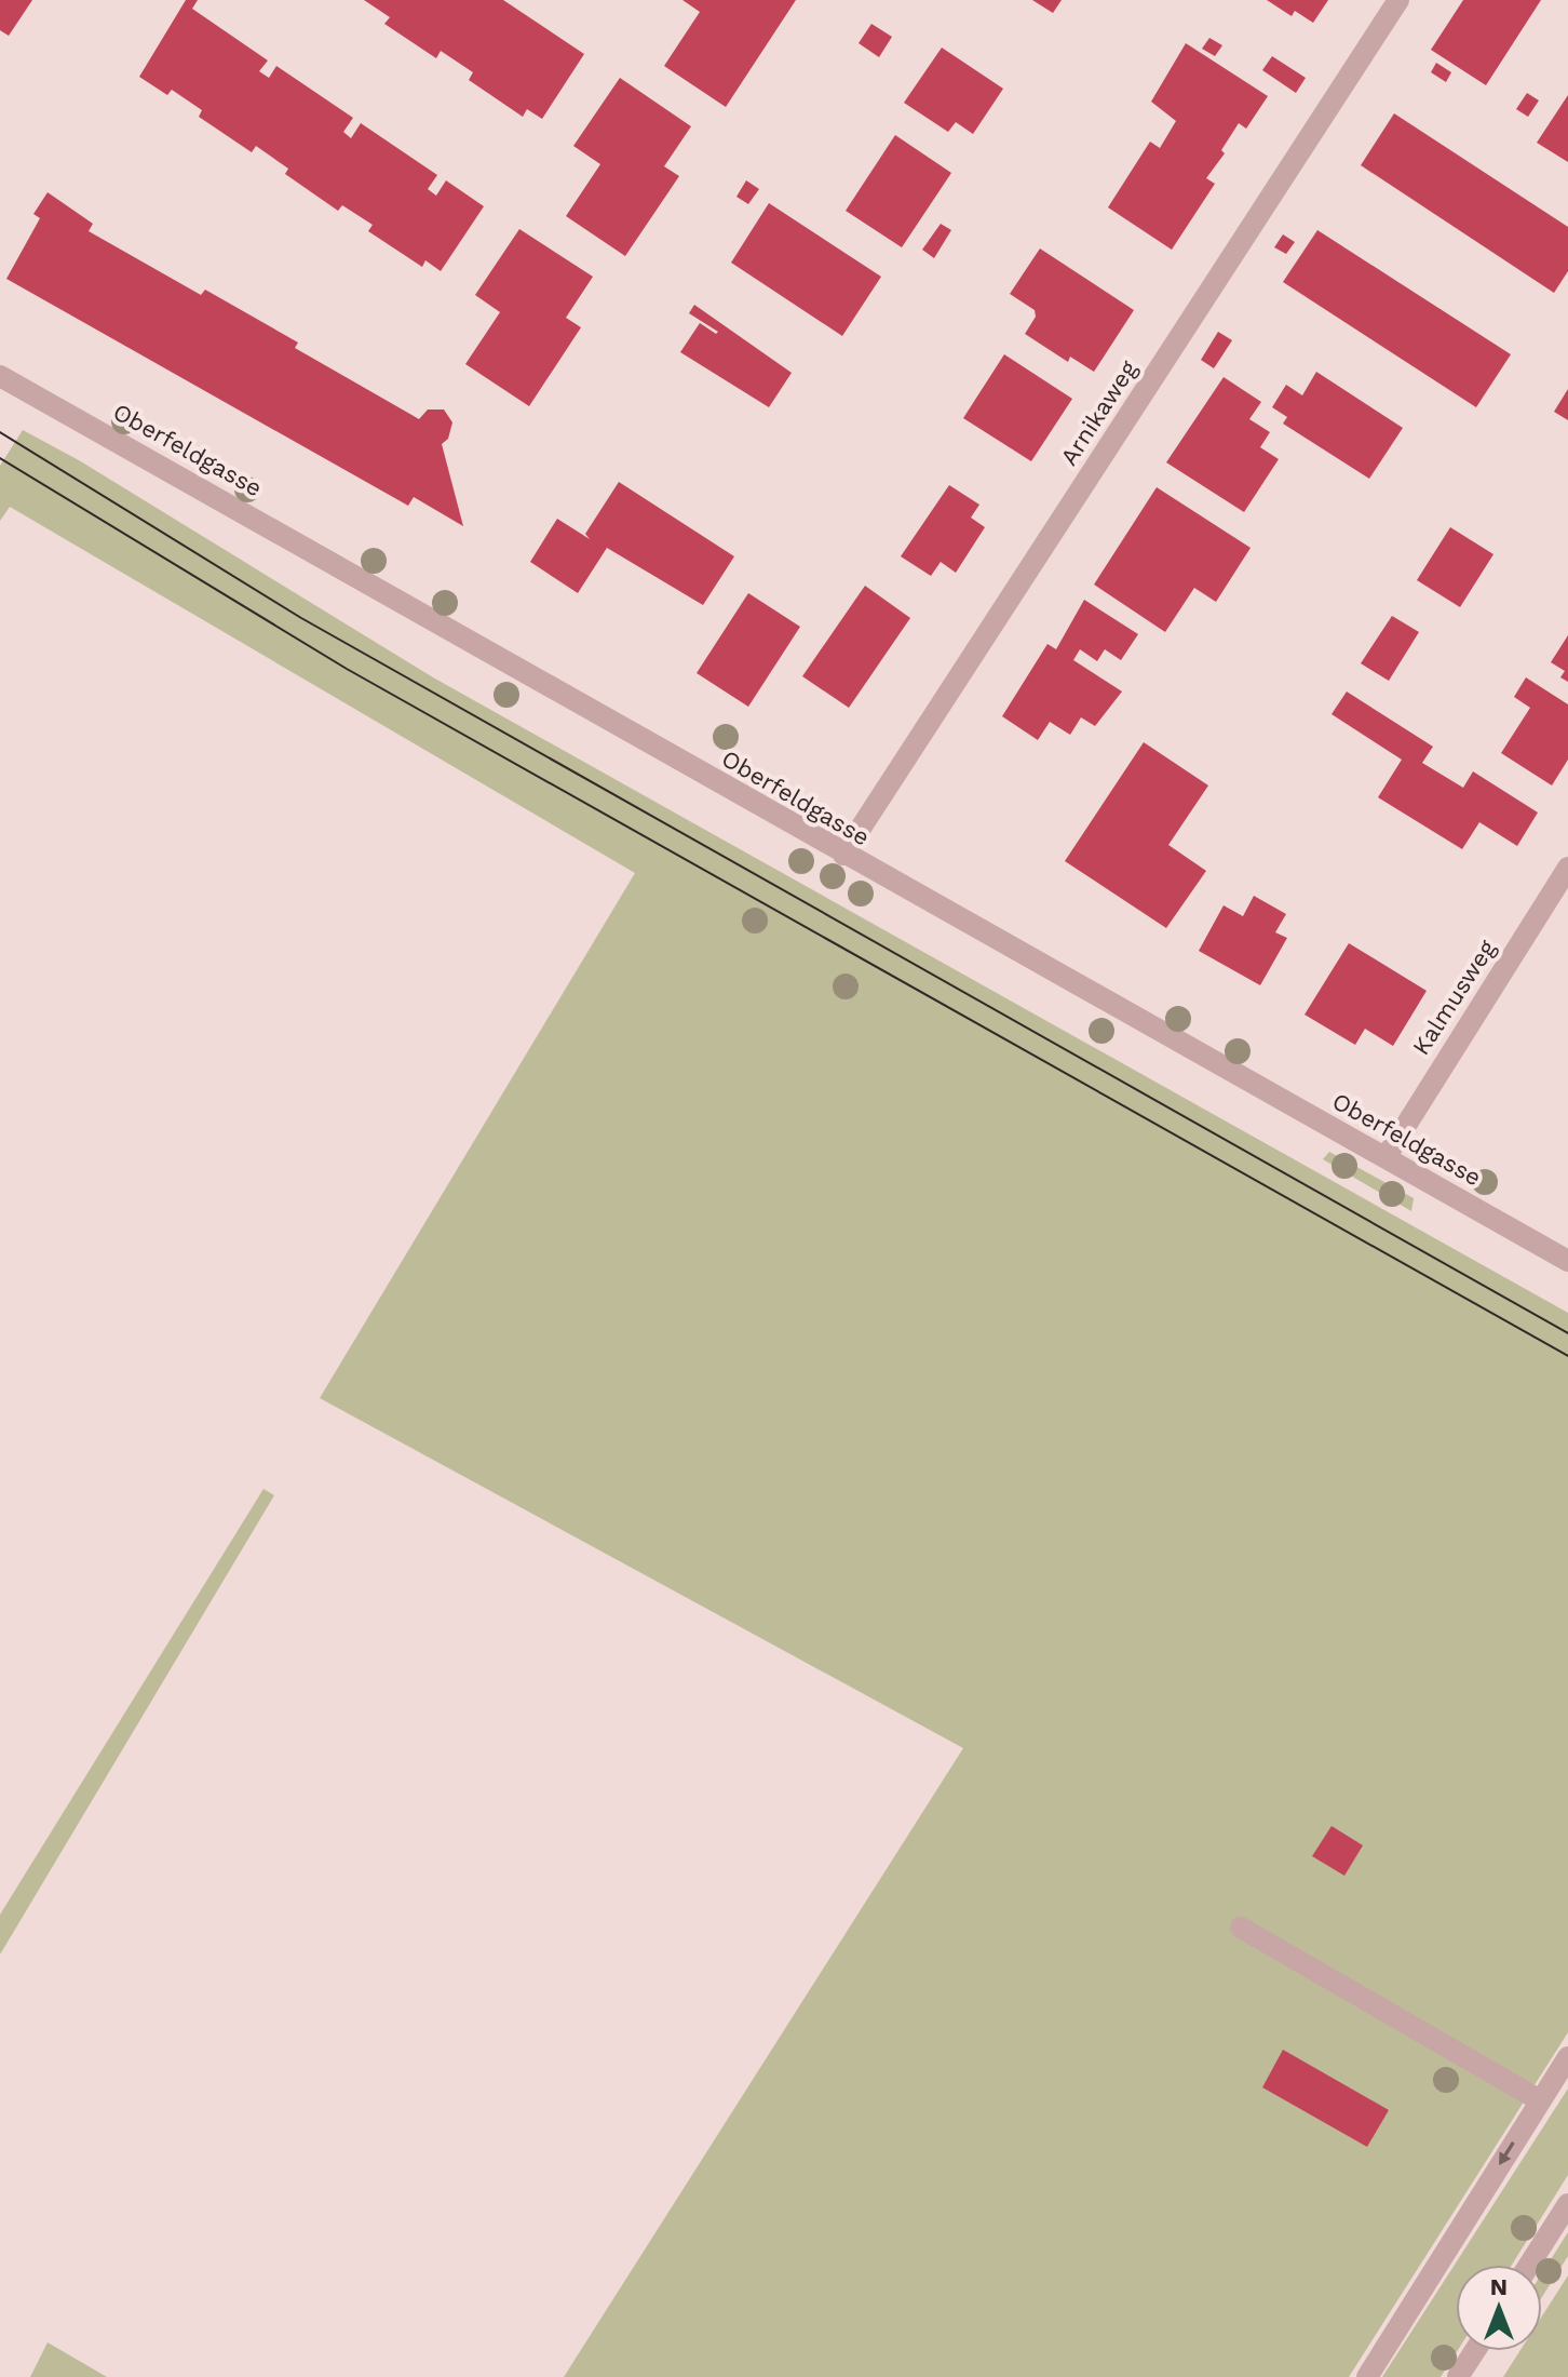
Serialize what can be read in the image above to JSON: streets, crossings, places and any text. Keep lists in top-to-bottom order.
{
  "streets": {
    "street": ["Arnikaweg", "Oberfeldgasse", "Kalmusweg"]
  },
  "crossings": [
    ["Arnikaweg", "Oberfeldgasse"],
    ["Oberfeldgasse", "Kalmusweg"]
  ],
  "north": "top"
}
